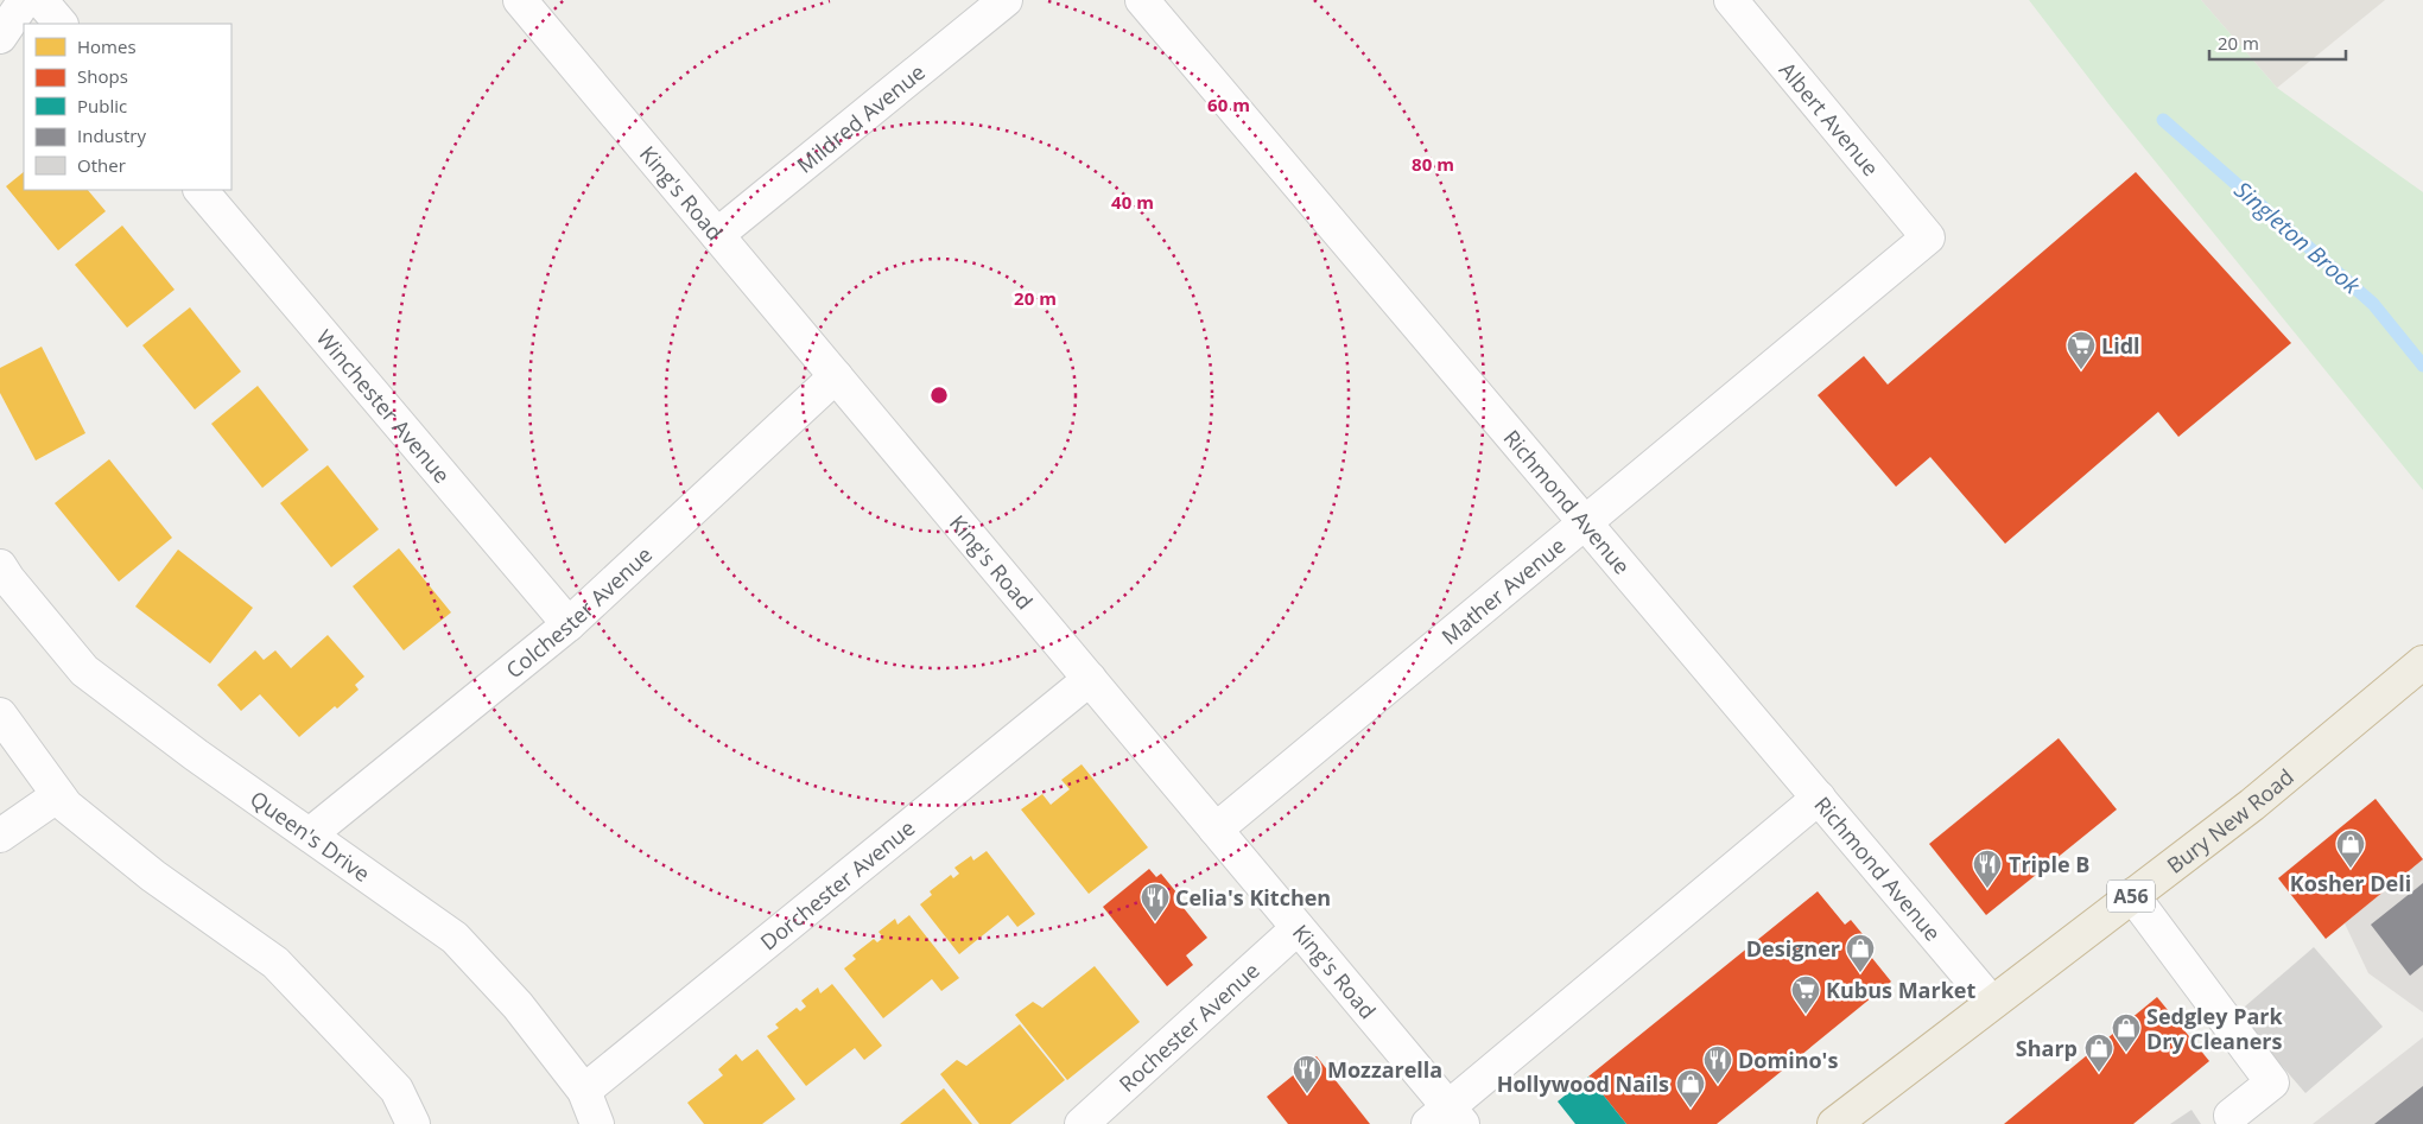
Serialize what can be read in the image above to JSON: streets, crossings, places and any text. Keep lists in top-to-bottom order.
{
  "streets": {
    "highway": ["Bury New Road", "A56"],
    "street": [
      "Mildred Avenue",
      "Albert Avenue",
      "King's Road",
      "Winchester Avenue",
      "Richmond Avenue",
      "Mather Avenue",
      "Colchester Avenue",
      "Queen's Drive",
      "Dorchester Avenue",
      "Rochester Avenue"
    ]
  },
  "crossings": [
    ["Mildred Avenue", "King's Road"],
    ["Albert Avenue", "Mather Avenue"],
    ["King's Road", "Mather Avenue"],
    ["King's Road", "Colchester Avenue"],
    ["King's Road", "Dorchester Avenue"],
    ["King's Road", "Rochester Avenue"],
    ["Winchester Avenue", "Colchester Avenue"],
    ["Richmond Avenue", "Mather Avenue"],
    ["Richmond Avenue", "Bury New Road"],
    ["Colchester Avenue", "Queen's Drive"],
    ["Queen's Drive", "Dorchester Avenue"]
  ],
  "water": ["Singleton Brook"],
  "places": {
    "supermarket": ["Lidl", "Kubus Market"],
    "shop": [
      "Kosher Deli",
      "Designer",
      "Sedgley Park Dry Cleaners",
      "Sharp",
      "Hollywood Nails"
    ],
    "restaurant": [
      "Triple B",
      "Celia's Kitchen",
      "Domino's",
      "Mozzarella"
    ]
  },
  "legend": [
    "Homes",
    "Shops",
    "Public",
    "Industry",
    "Other"
  ],
  "scale_bar": "20 m",
  "rings": [
    "60 m",
    "80 m",
    "40 m",
    "20 m"
  ]
}
